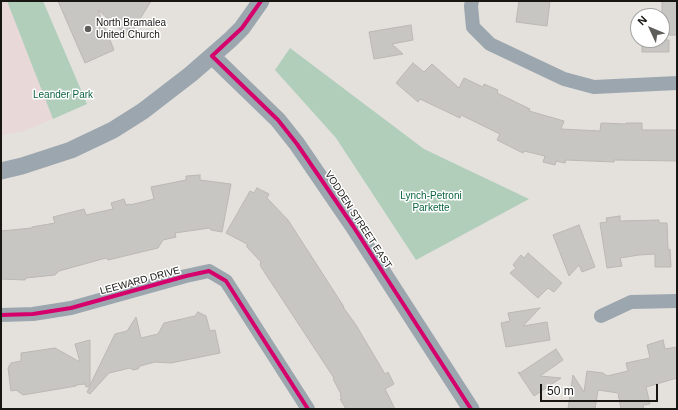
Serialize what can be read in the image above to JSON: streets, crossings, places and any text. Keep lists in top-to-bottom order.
{
  "streets": {
    "street": ["VODDEN STREET EAST", "LEEWARD DRIVE"]
  },
  "parks": ["Leander Park", "Lynch-Petroni Parkette"],
  "places": ["North Bramalea United Church"],
  "scale_bar": "50 m",
  "north": "top left"
}
